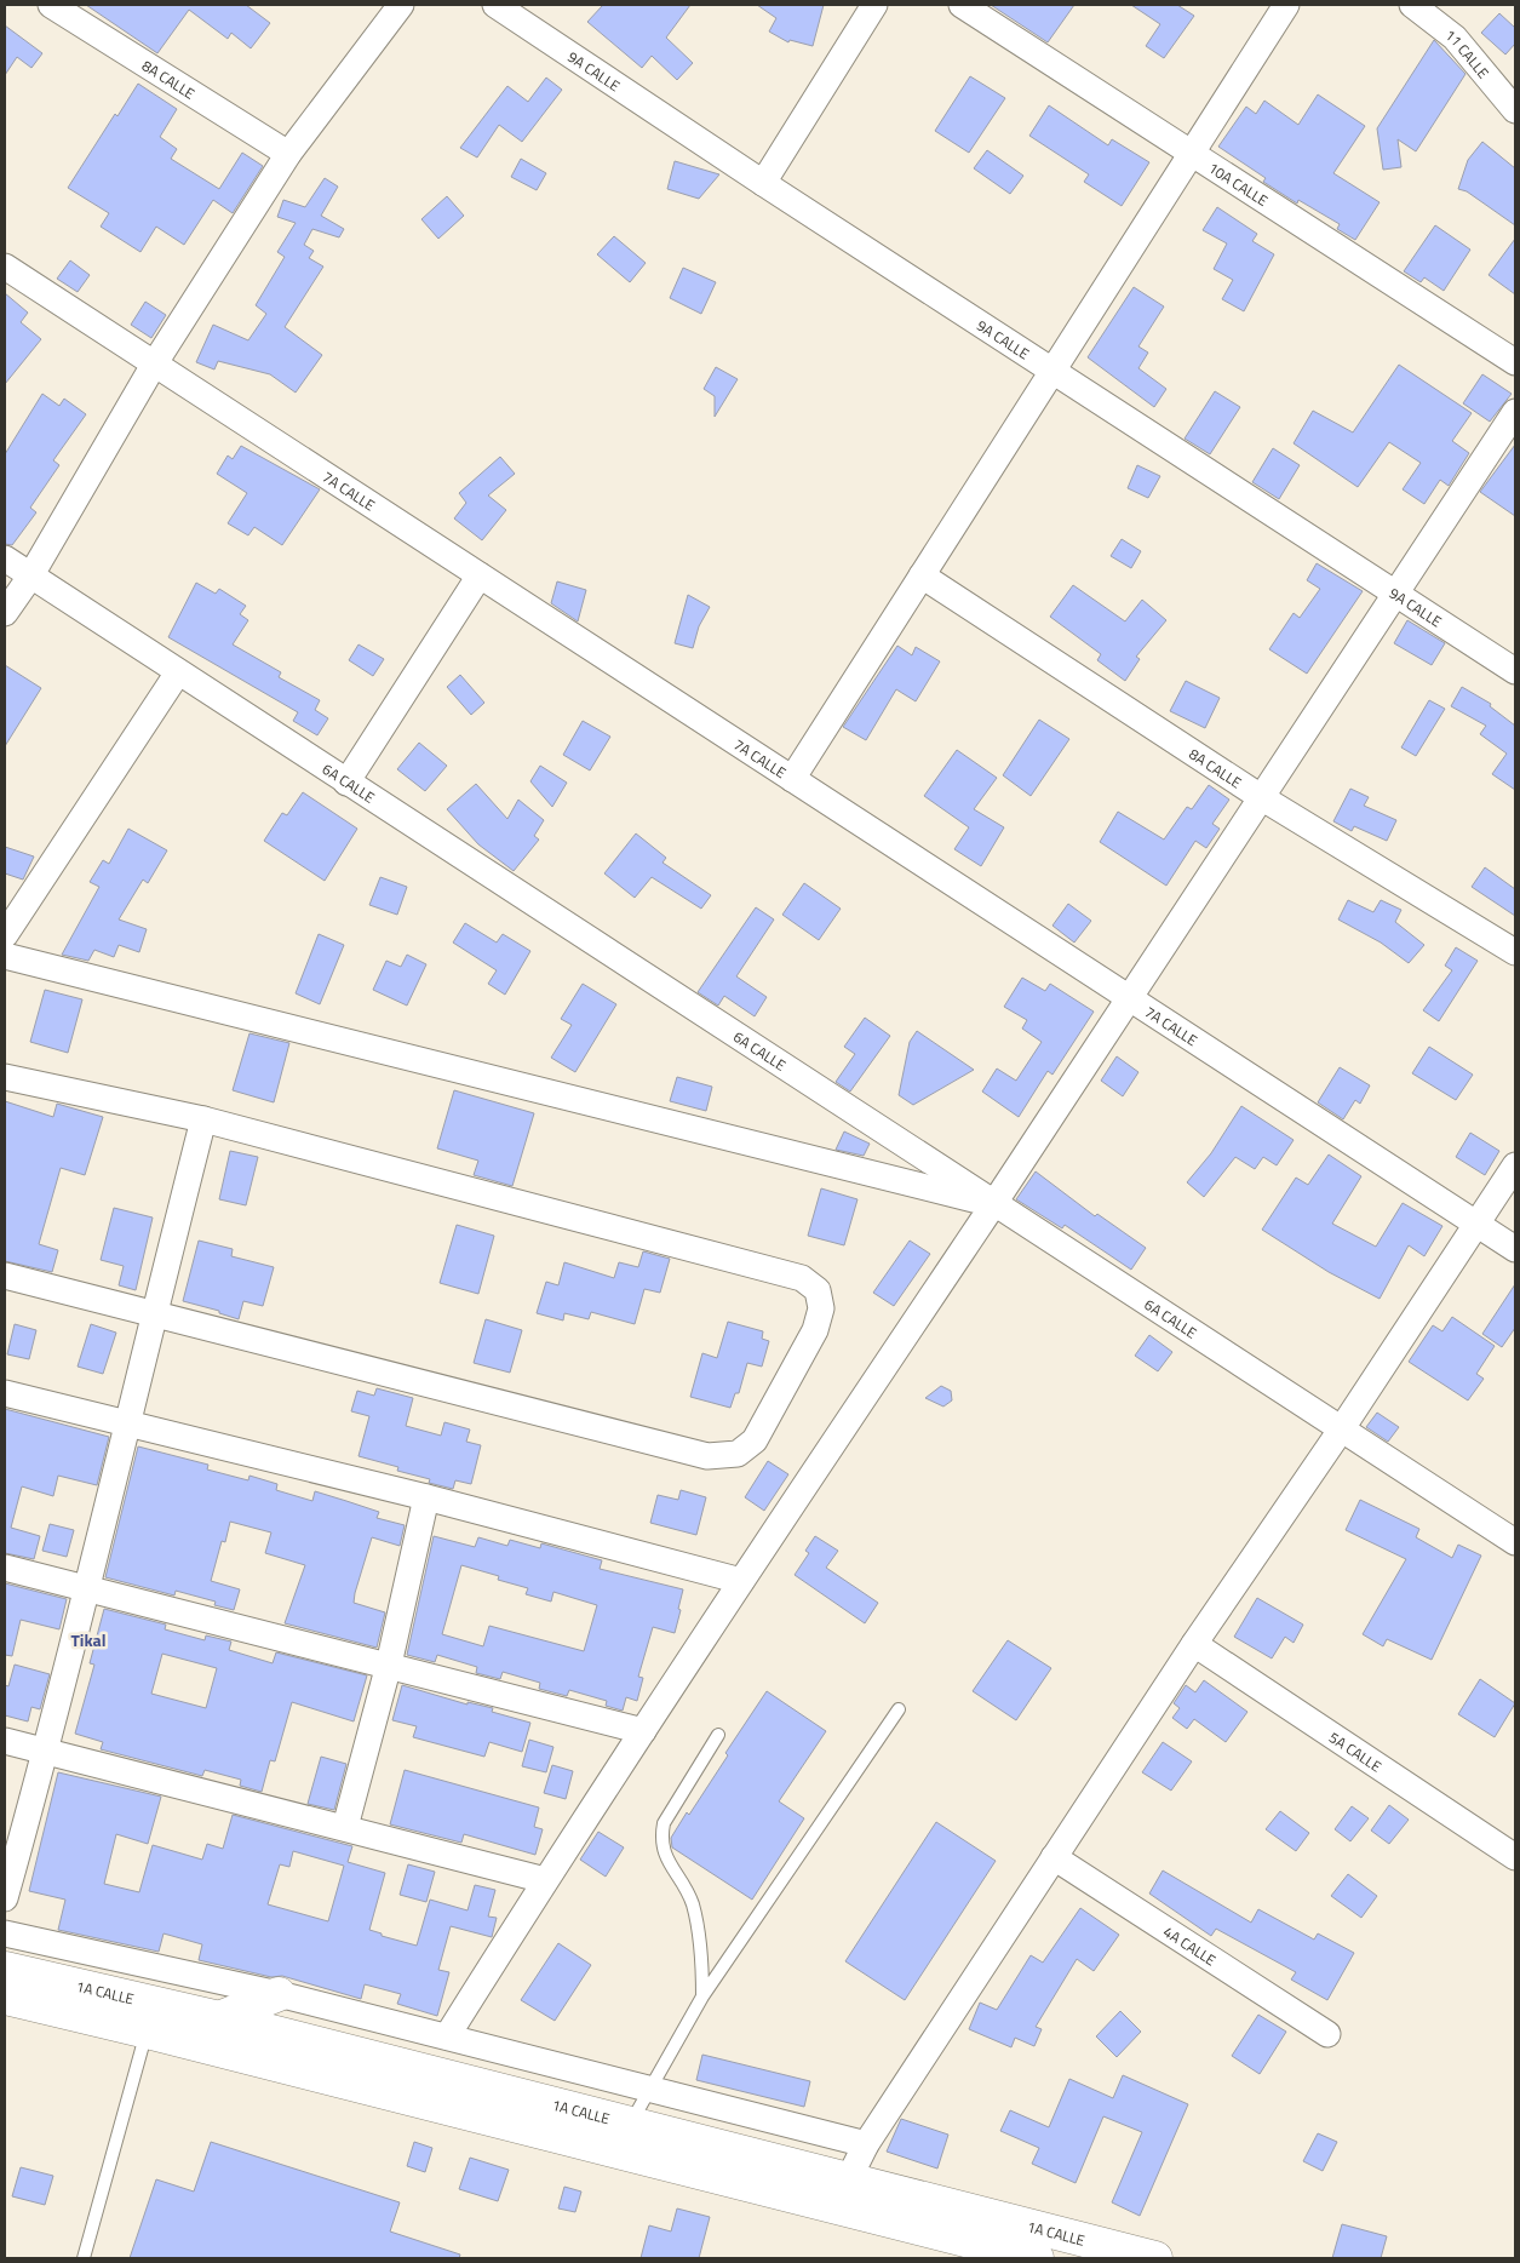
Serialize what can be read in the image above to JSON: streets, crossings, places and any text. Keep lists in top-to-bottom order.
{
  "streets": {
    "main road": ["1A CALLE"],
    "street": [
      "11 CALLE",
      "9A CALLE",
      "8A CALLE",
      "10A CALLE",
      "7A CALLE",
      "6A CALLE",
      "5A CALLE",
      "4A CALLE"
    ]
  },
  "districts": ["Tikal"]
}
